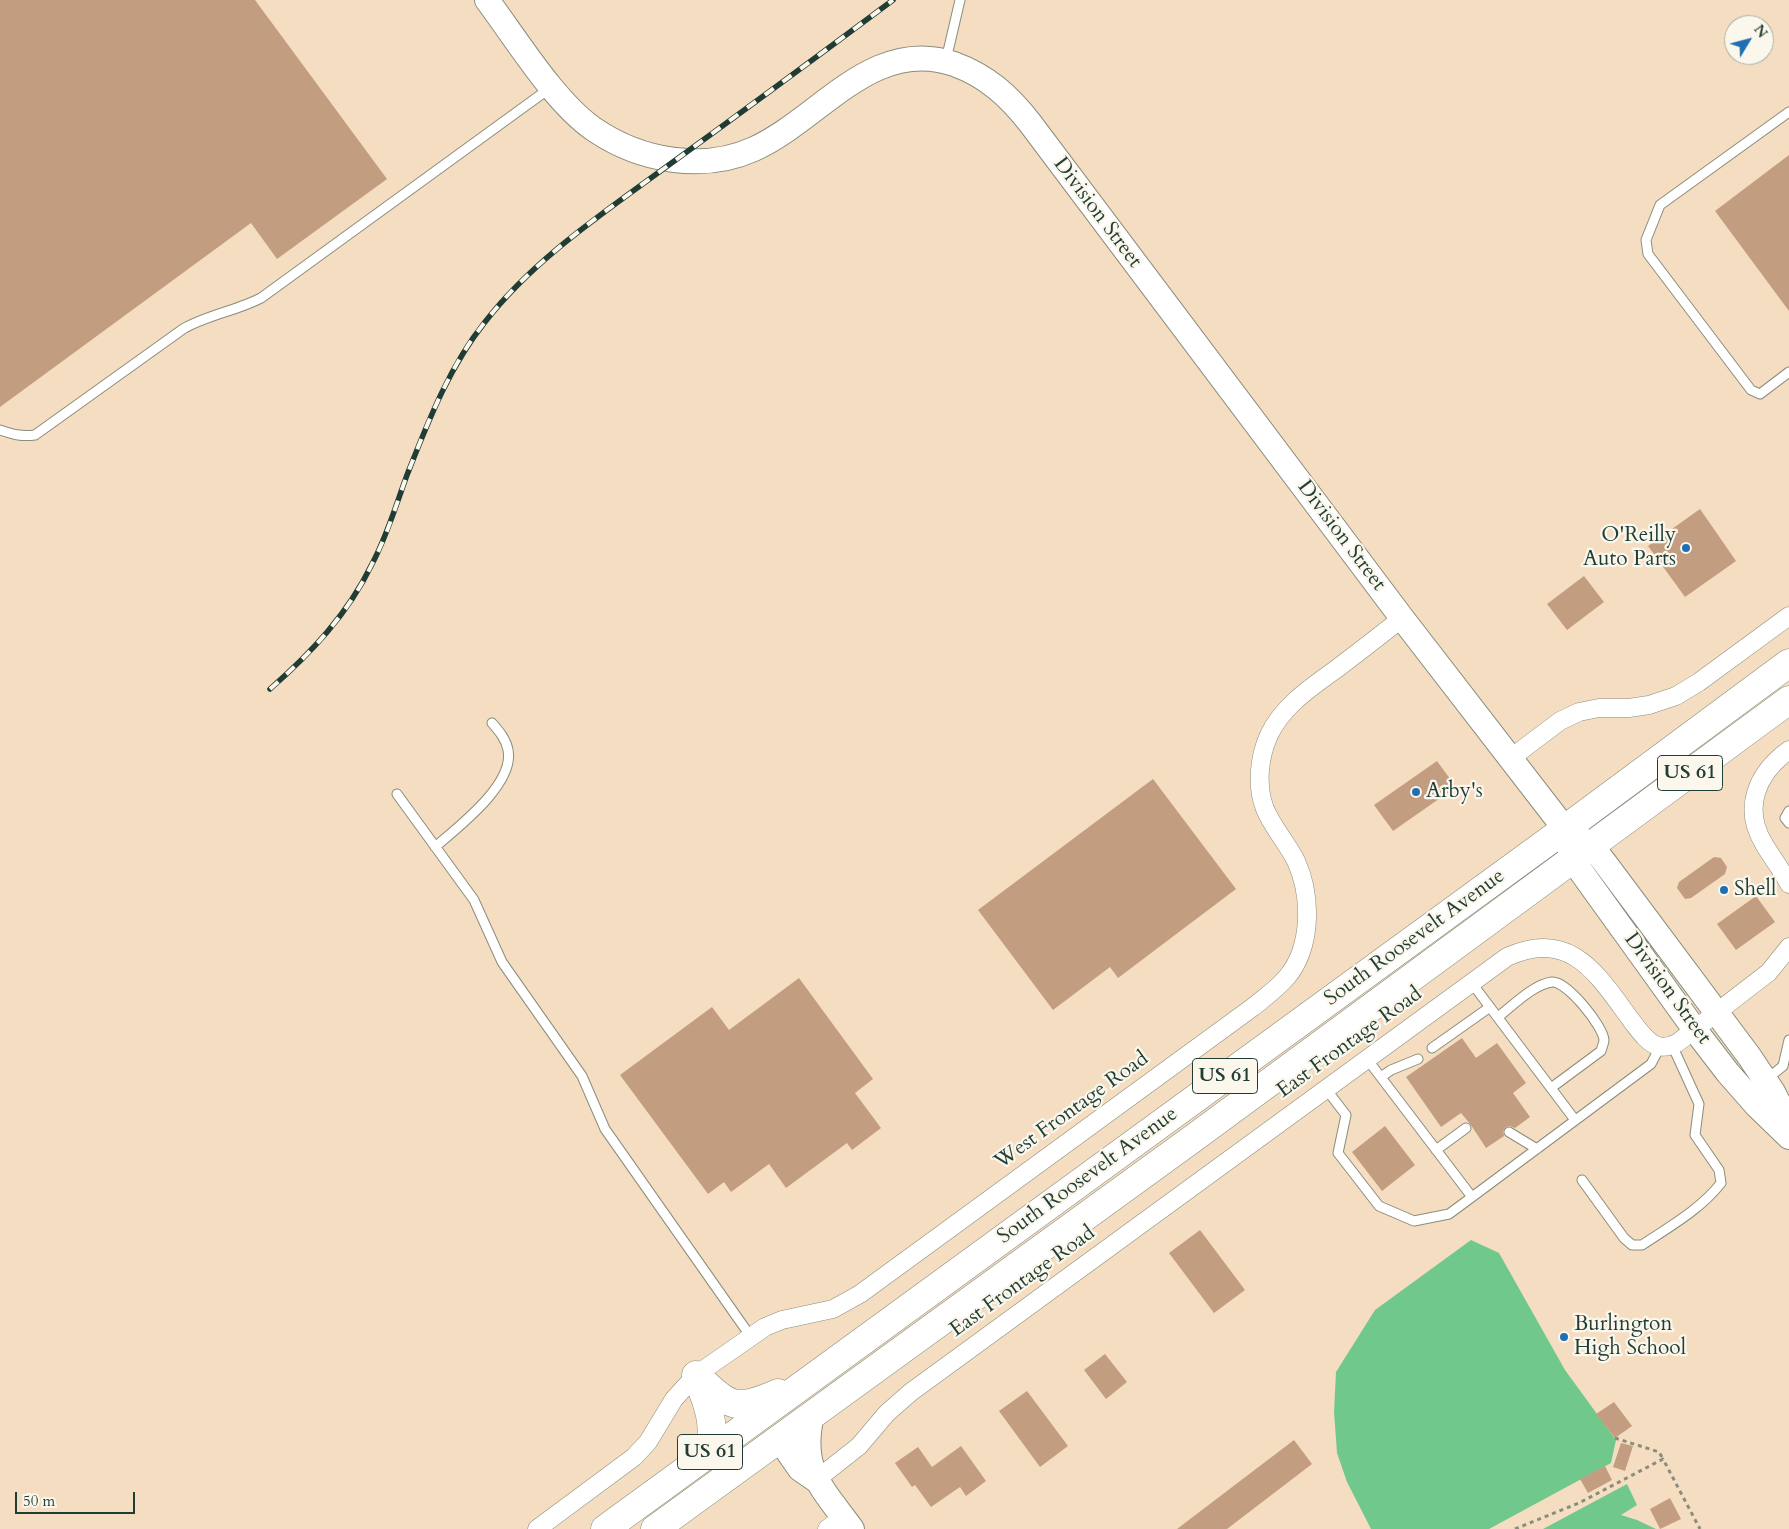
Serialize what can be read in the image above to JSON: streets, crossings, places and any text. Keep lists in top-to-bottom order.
{
  "streets": {
    "highway": ["US 61", "South Roosevelt Avenue"],
    "street": ["Division Street", "East Frontage Road", "West Frontage Road"]
  },
  "crossings": [
    ["Division Street", "South Roosevelt Avenue"],
    ["Division Street", "West Frontage Road"]
  ],
  "places": [
    "O'Reilly Auto Parts",
    "Arby's",
    "Shell",
    "Burlington High School"
  ],
  "scale_bar": "50 m",
  "north": "top right"
}
